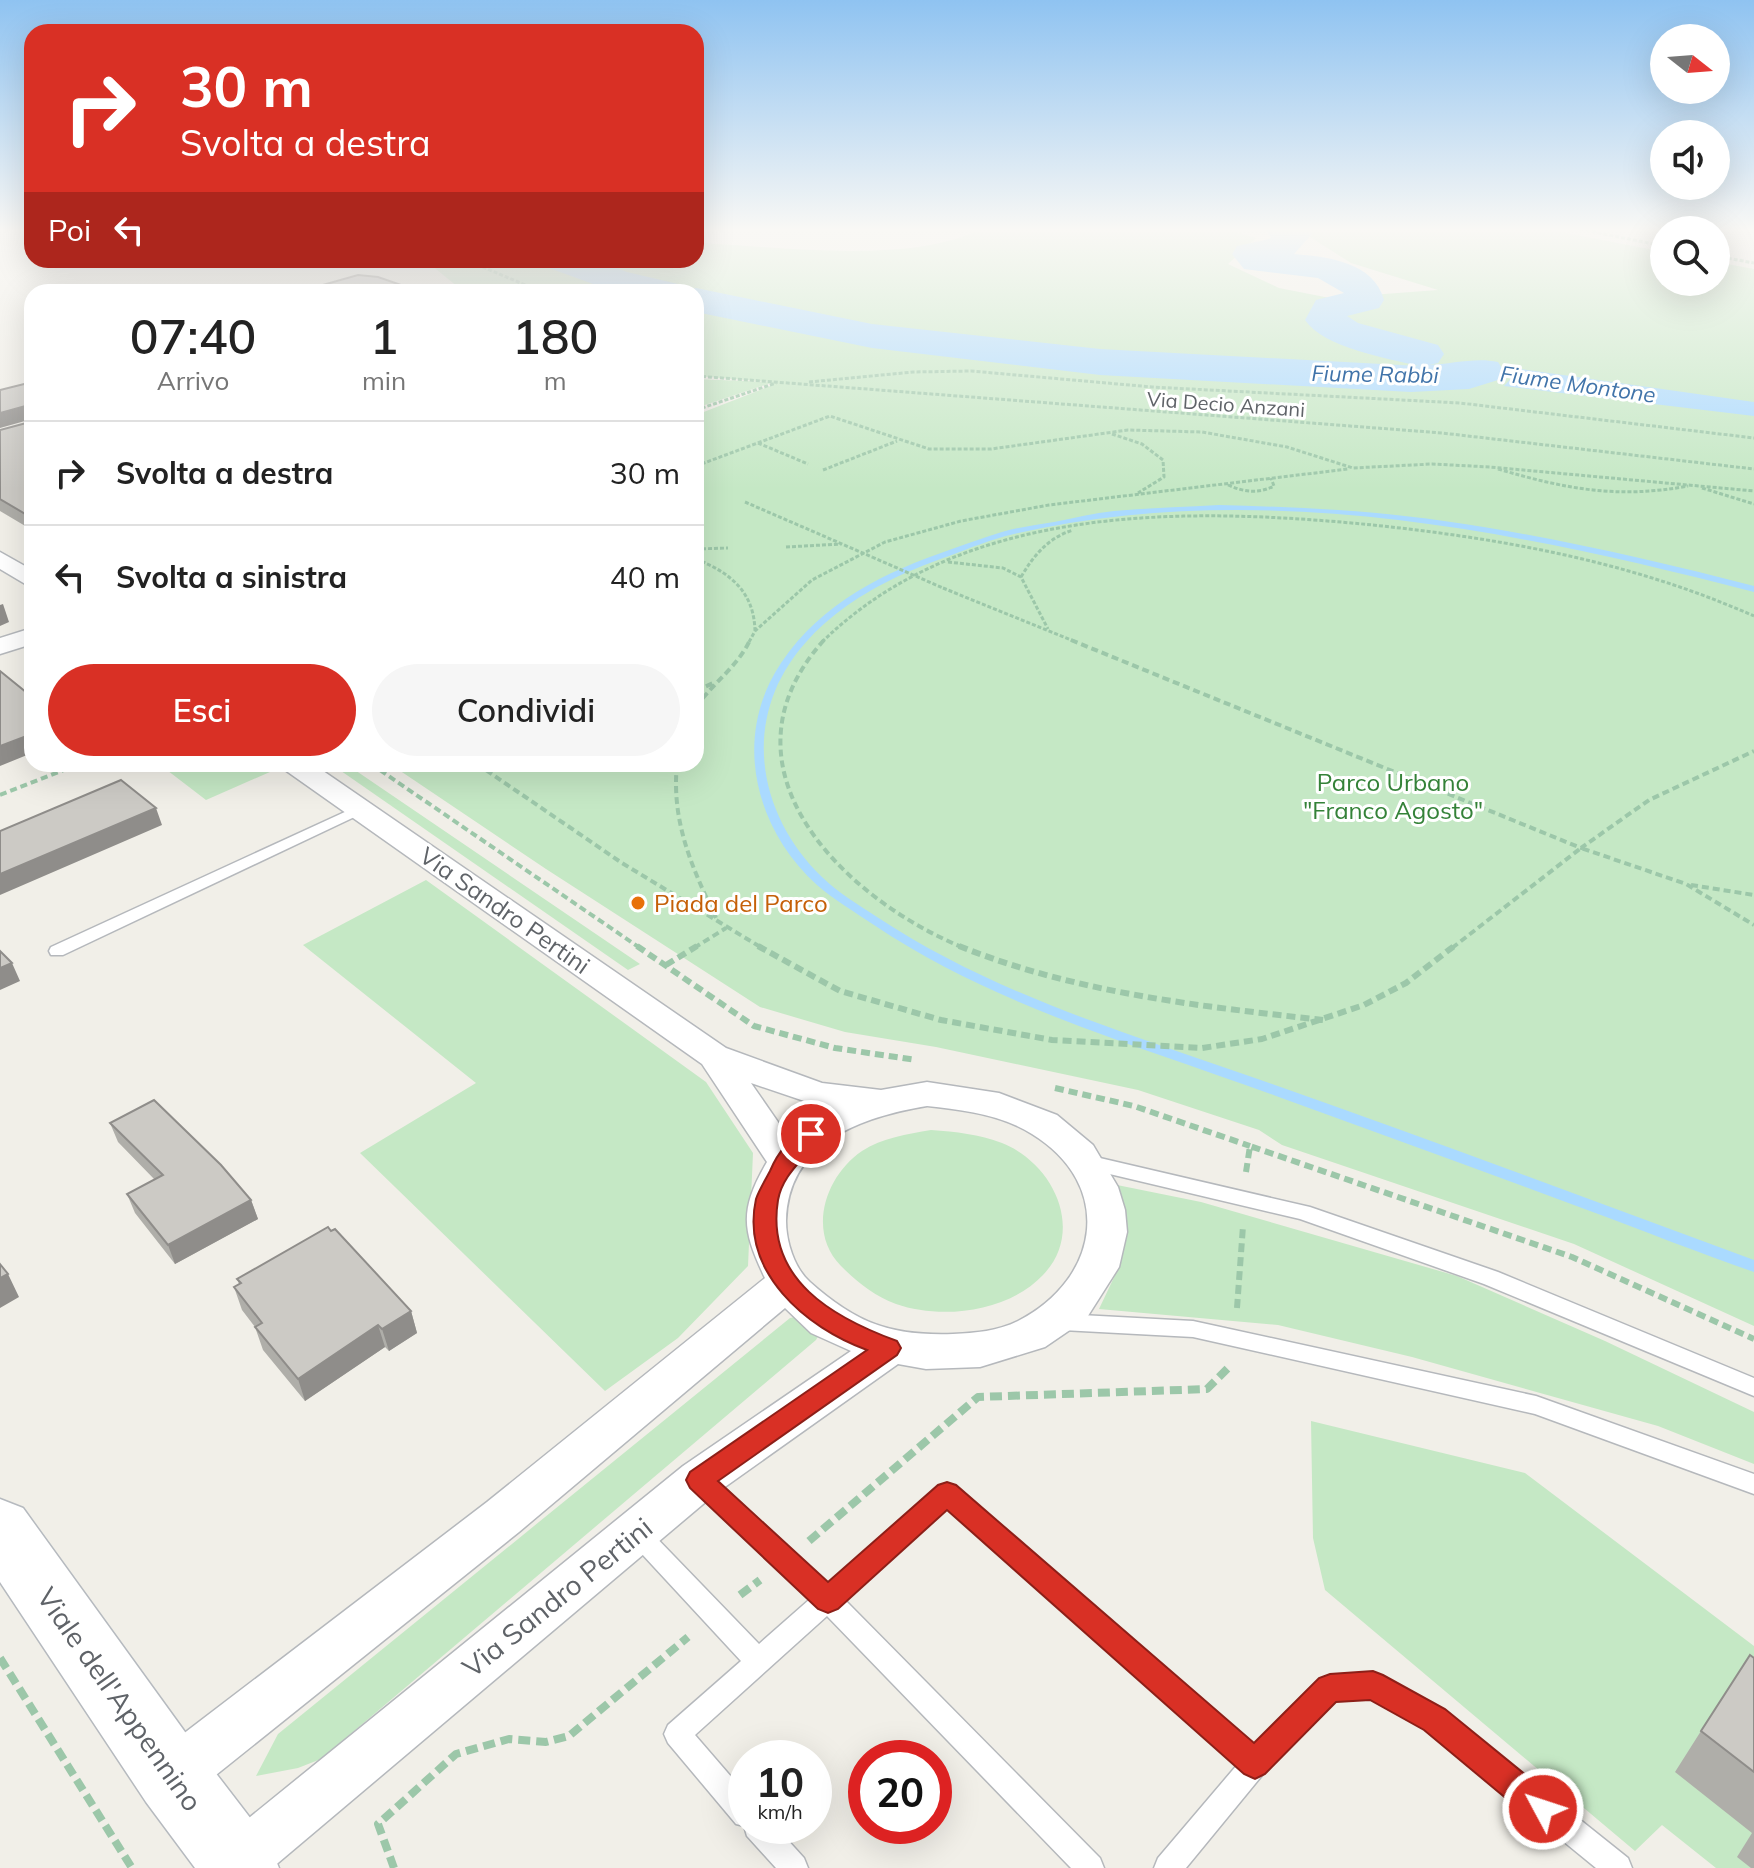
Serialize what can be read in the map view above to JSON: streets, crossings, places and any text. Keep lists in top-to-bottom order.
{
  "streets": {
    "main road": ["Viale dell'Appennino"],
    "street": ["Via Sandro Pertini"],
    "path": ["Via Decio Anzani"]
  },
  "crossings": [
    ["Via Sandro Pertini", "Viale dell'Appennino"]
  ],
  "water": ["Fiume Rabbi", "Fiume Montone"],
  "parks": ["Parco Urbano \"Franco Agosto\""],
  "places": ["Piada del Parco"],
  "north": "right",
  "page": {
    "turn": ["30 m", "Svolta a destra"],
    "then": "Poi",
    "eta": [
      "07:40",
      "Arrivo",
      "1",
      "min",
      "180",
      "m"
    ],
    "list": [
      {
        "name": "Svolta a destra",
        "value": "30 m"
      },
      {
        "name": "Svolta a sinistra",
        "value": "40 m"
      }
    ],
    "buttons": ["Esci", "Condividi"],
    "speed": "10 km/h",
    "limit": "20"
  }
}
